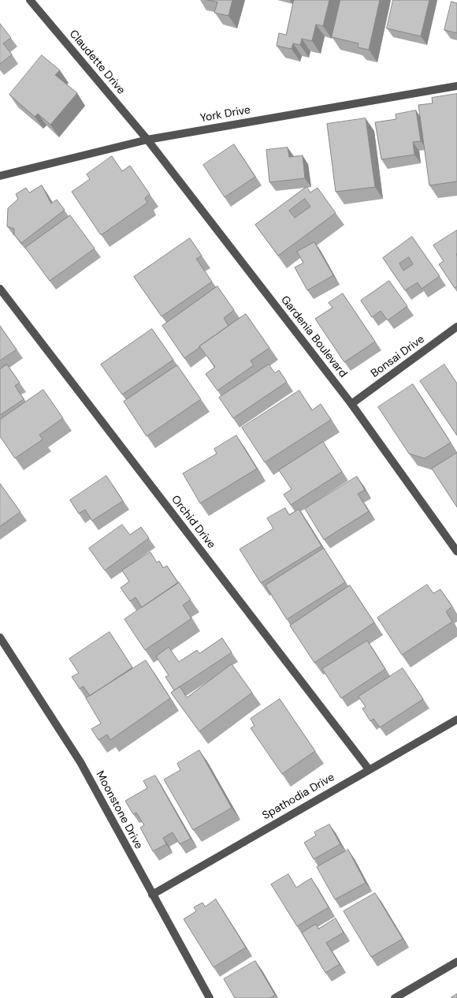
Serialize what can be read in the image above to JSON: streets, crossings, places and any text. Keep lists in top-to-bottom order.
{
  "streets": {
    "street": [
      "Claudette Drive",
      "York Drive",
      "Gardenia Boulevard",
      "Bonsai Drive",
      "Orchid Drive",
      "Spathodia Drive",
      "Moonstone Drive"
    ]
  },
  "crossings": [
    ["Claudette Drive", "York Drive"],
    ["Claudette Drive", "Gardenia Boulevard"],
    ["York Drive", "Gardenia Boulevard"],
    ["Gardenia Boulevard", "Bonsai Drive"],
    ["Orchid Drive", "Spathodia Drive"],
    ["Spathodia Drive", "Moonstone Drive"]
  ]
}
